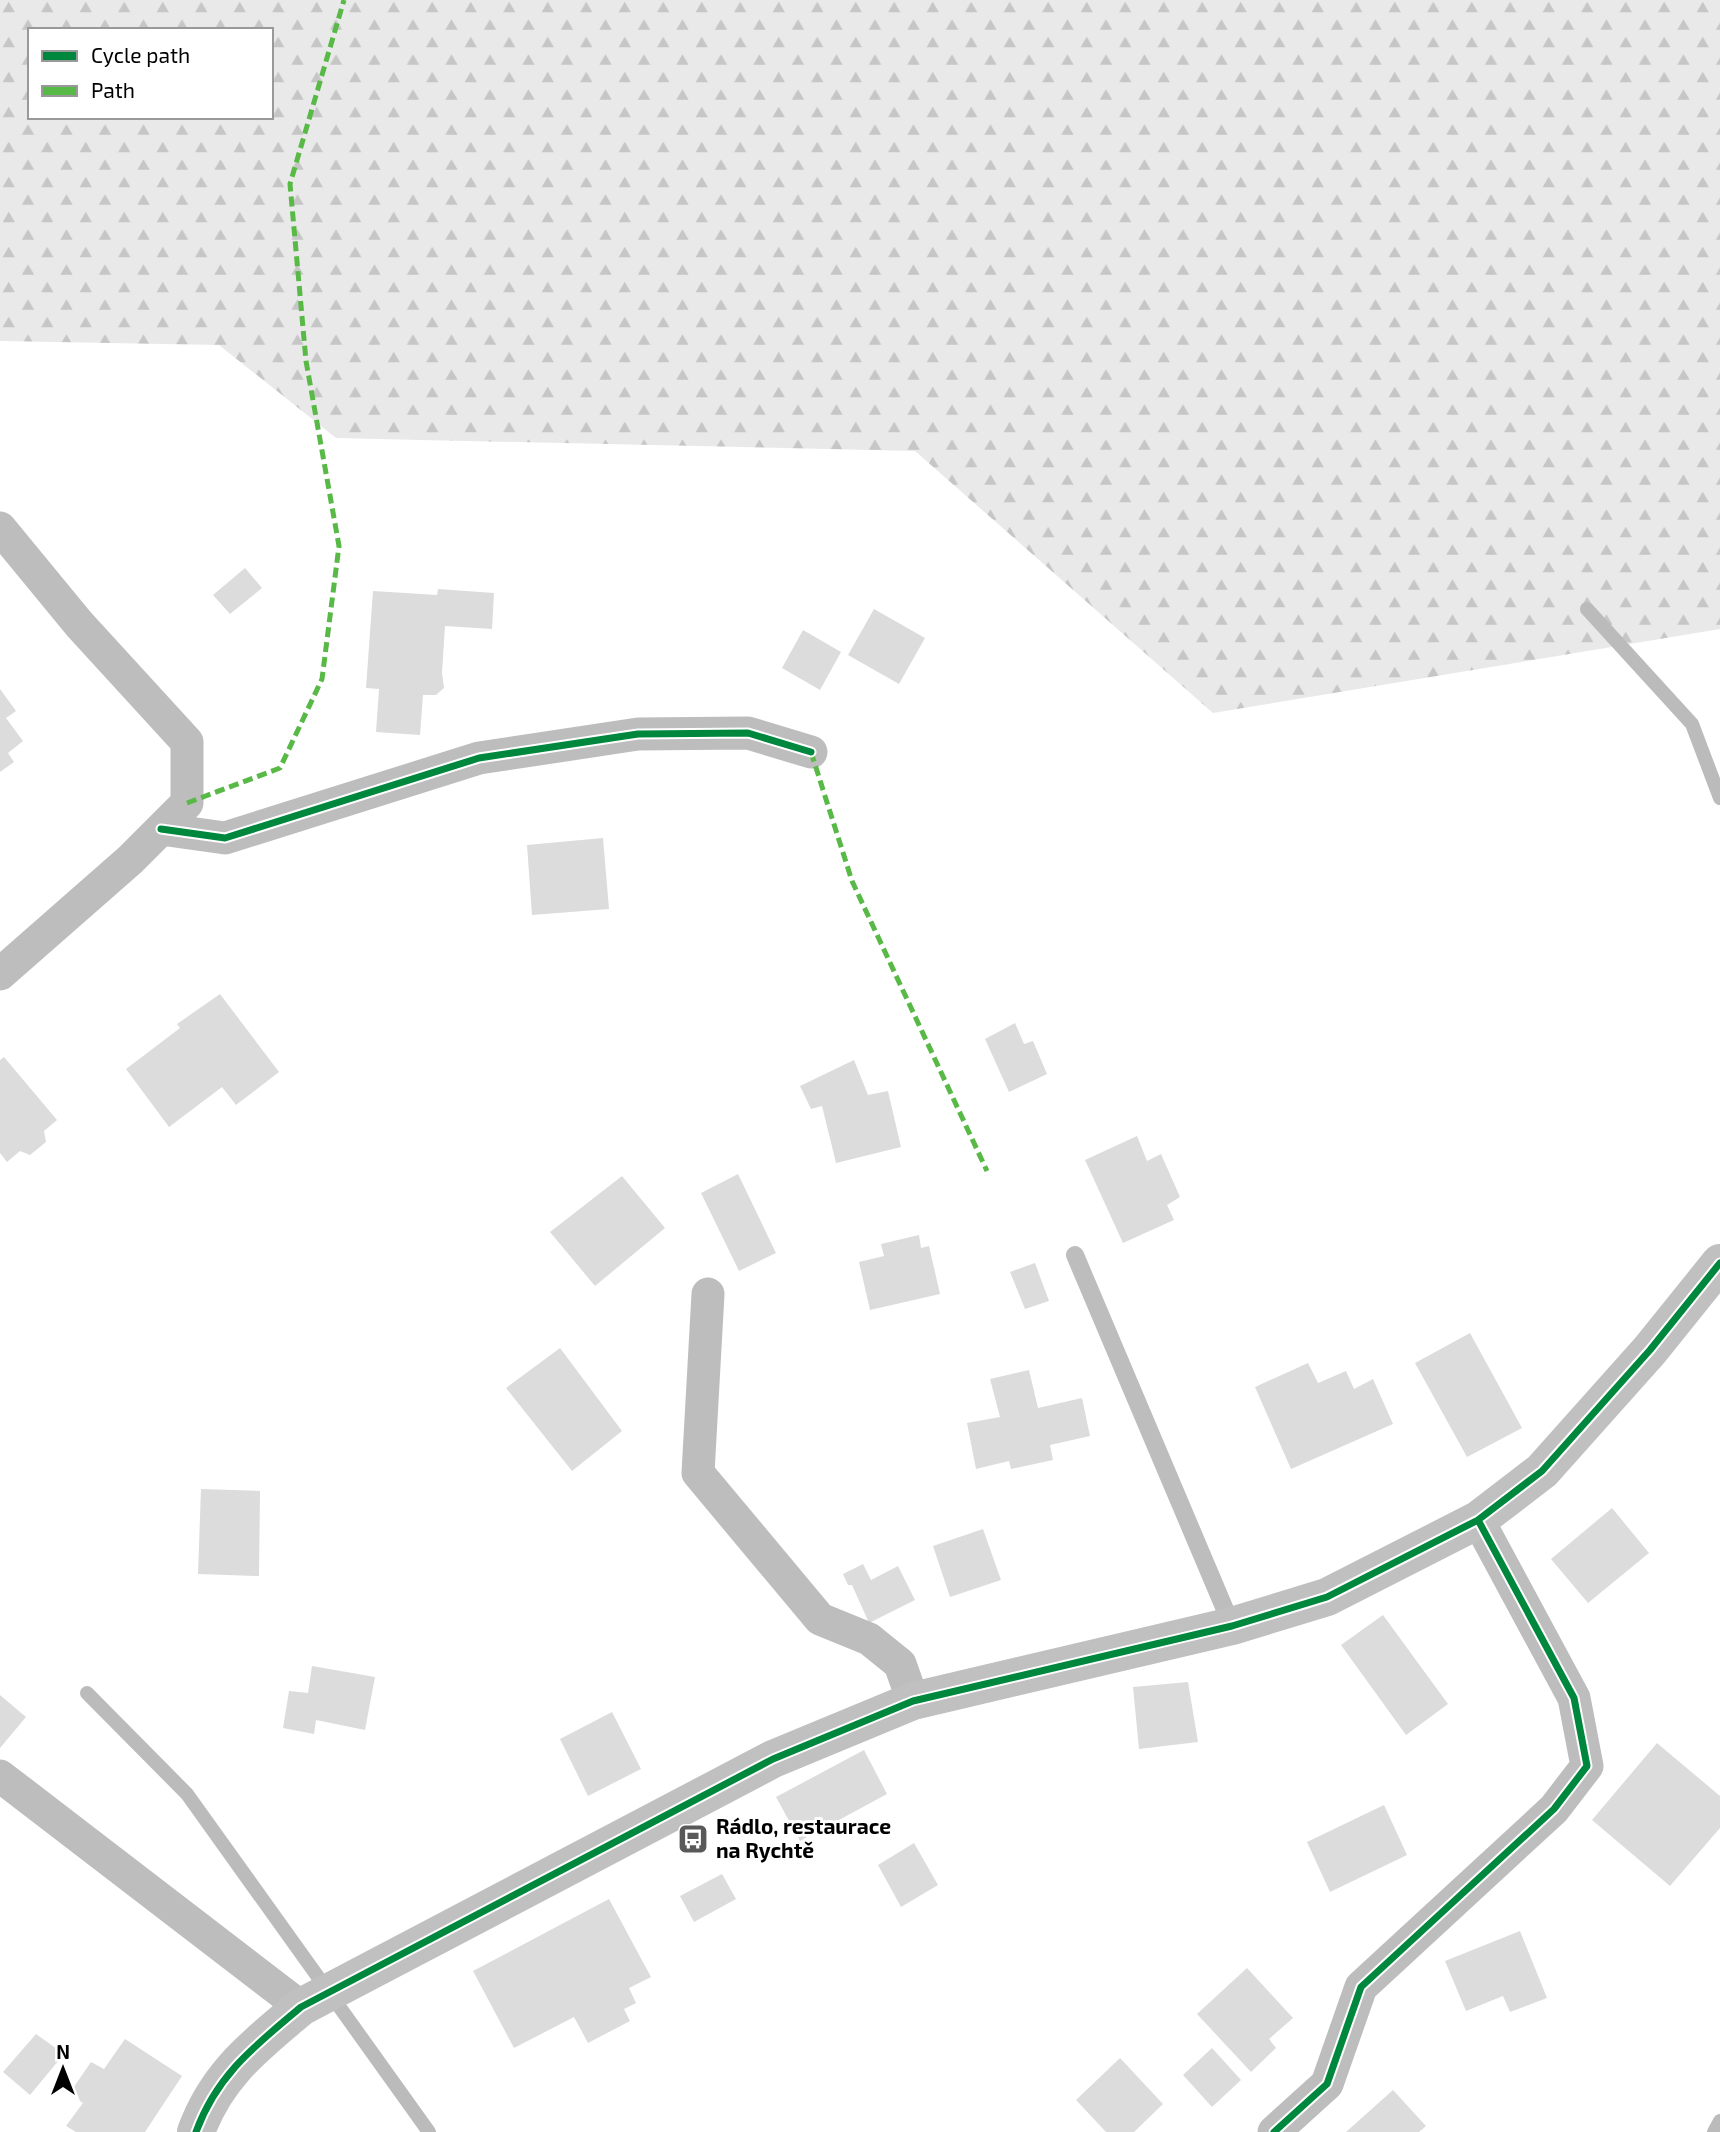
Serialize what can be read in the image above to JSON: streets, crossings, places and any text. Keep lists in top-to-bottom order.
{
  "places": {
    "bus stop": ["Rádlo, restaurace na Rychtě"]
  },
  "legend": ["Cycle path", "Path"],
  "north": "top"
}
